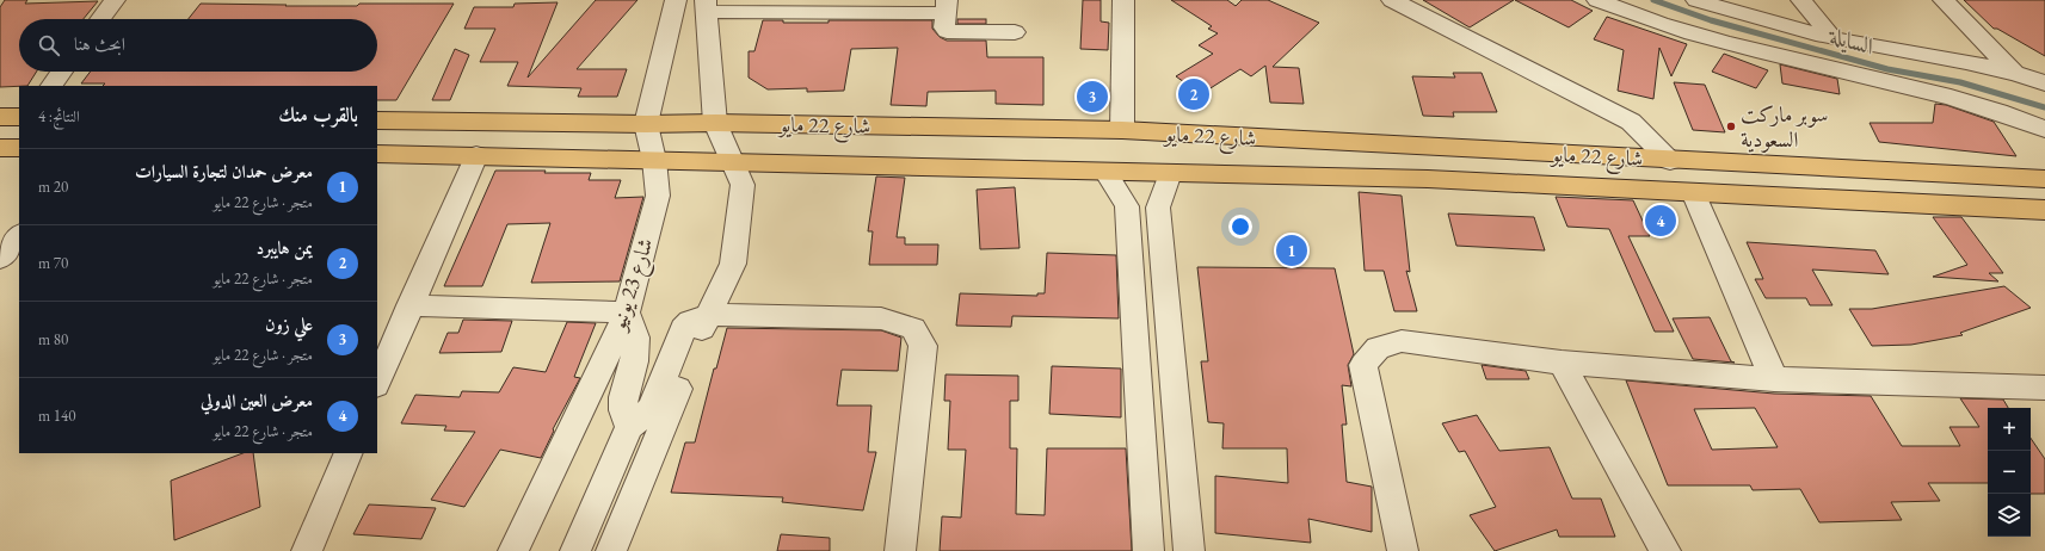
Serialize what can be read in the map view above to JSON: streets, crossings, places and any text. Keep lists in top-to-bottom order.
{
  "streets": {
    "main road": ["شارع 22 مايو"],
    "street": ["شارع 23 يونيو"]
  },
  "crossings": [
    ["شارع 22 مايو", "شارع 23 يونيو"]
  ],
  "water": ["السايلة"],
  "places": ["سوبر ماركت السعودية"],
  "page": {
    "search": "ابحث هنا",
    "pins": [
      "2",
      "3",
      "4",
      "1"
    ],
    "heading": ["بالقرب منك", "النتائج: 4"],
    "list": [
      {
        "mark": "1",
        "name": "معرض حمدان لتجارة السيارات",
        "note": "متجر · شارع 22 مايو",
        "value": "20 m"
      },
      {
        "mark": "2",
        "name": "يمن هايبرد",
        "note": "متجر · شارع 22 مايو",
        "value": "70 m"
      },
      {
        "mark": "3",
        "name": "علي زون",
        "note": "متجر · شارع 22 مايو",
        "value": "80 m"
      },
      {
        "mark": "4",
        "name": "معرض العين الدولي",
        "note": "متجر · شارع 22 مايو",
        "value": "140 m"
      }
    ],
    "map_buttons": ["+", "−"]
  }
}
